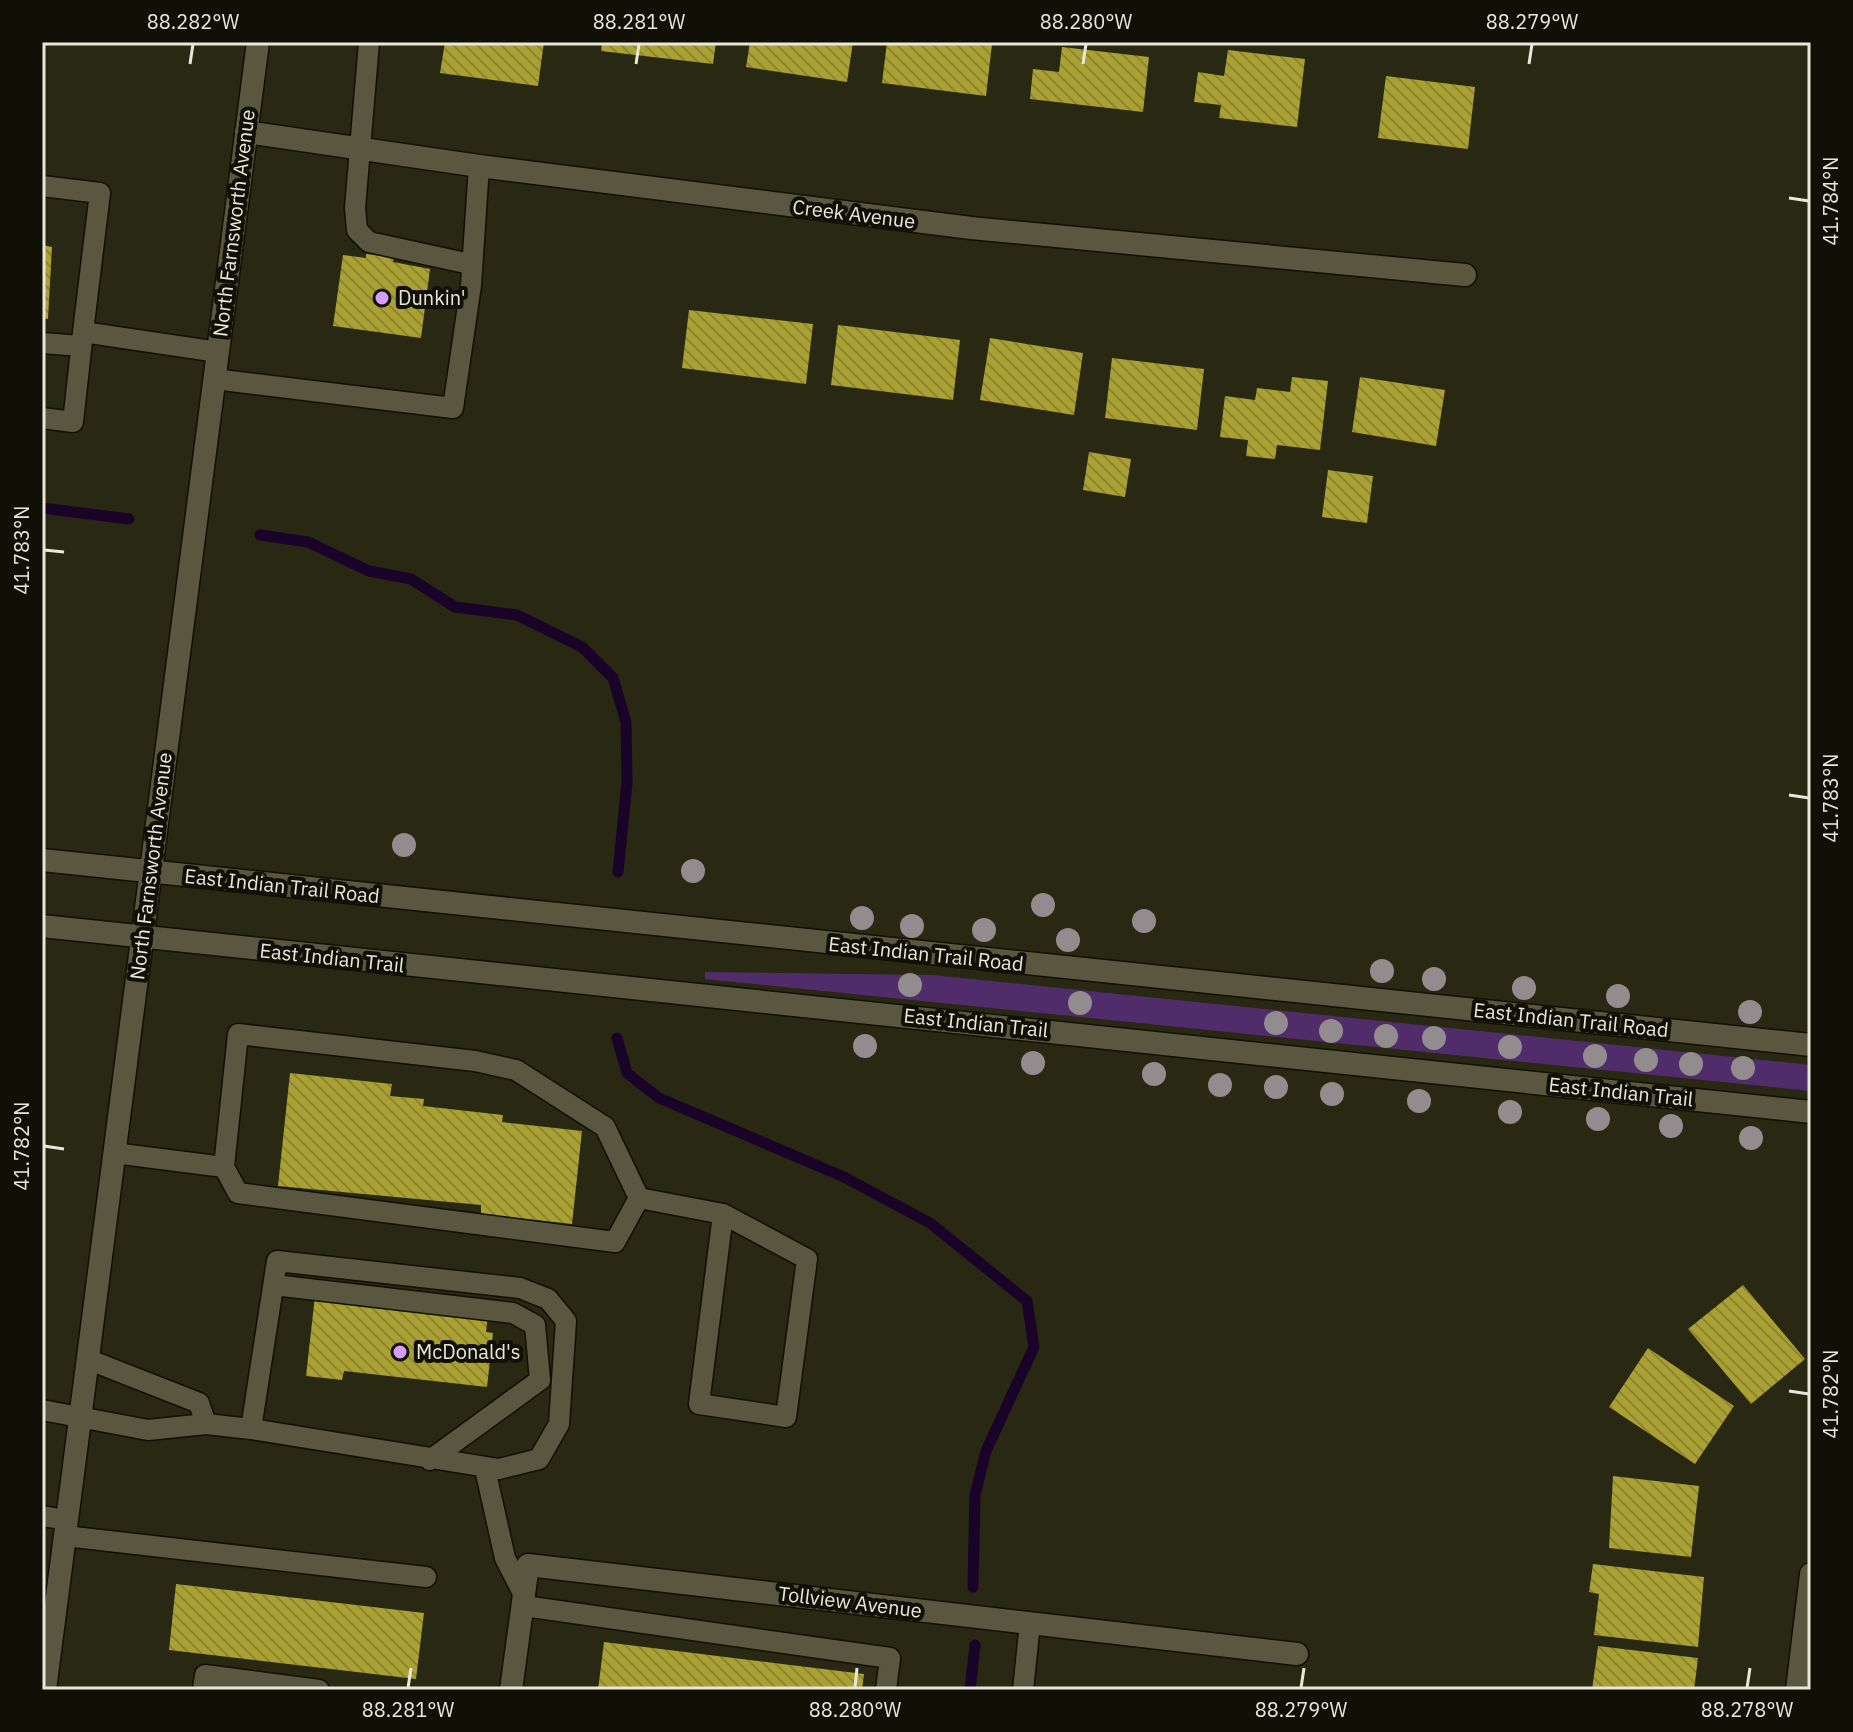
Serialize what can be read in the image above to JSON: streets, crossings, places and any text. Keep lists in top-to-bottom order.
{
  "streets": {
    "main road": [
      "Creek Avenue",
      "North Farnsworth Avenue",
      "East Indian Trail Road",
      "East Indian Trail",
      "Tollview Avenue"
    ]
  },
  "crossings": [
    ["Creek Avenue", "North Farnsworth Avenue"],
    ["North Farnsworth Avenue", "East Indian Trail Road"],
    ["North Farnsworth Avenue", "East Indian Trail"]
  ],
  "places": ["Dunkin'", "McDonald's"],
  "coordinates": [
    "88.282°W",
    "88.281°W",
    "88.280°W",
    "88.279°W",
    "41.784°N",
    "41.783°N",
    "41.782°N",
    "88.278°W"
  ]
}
